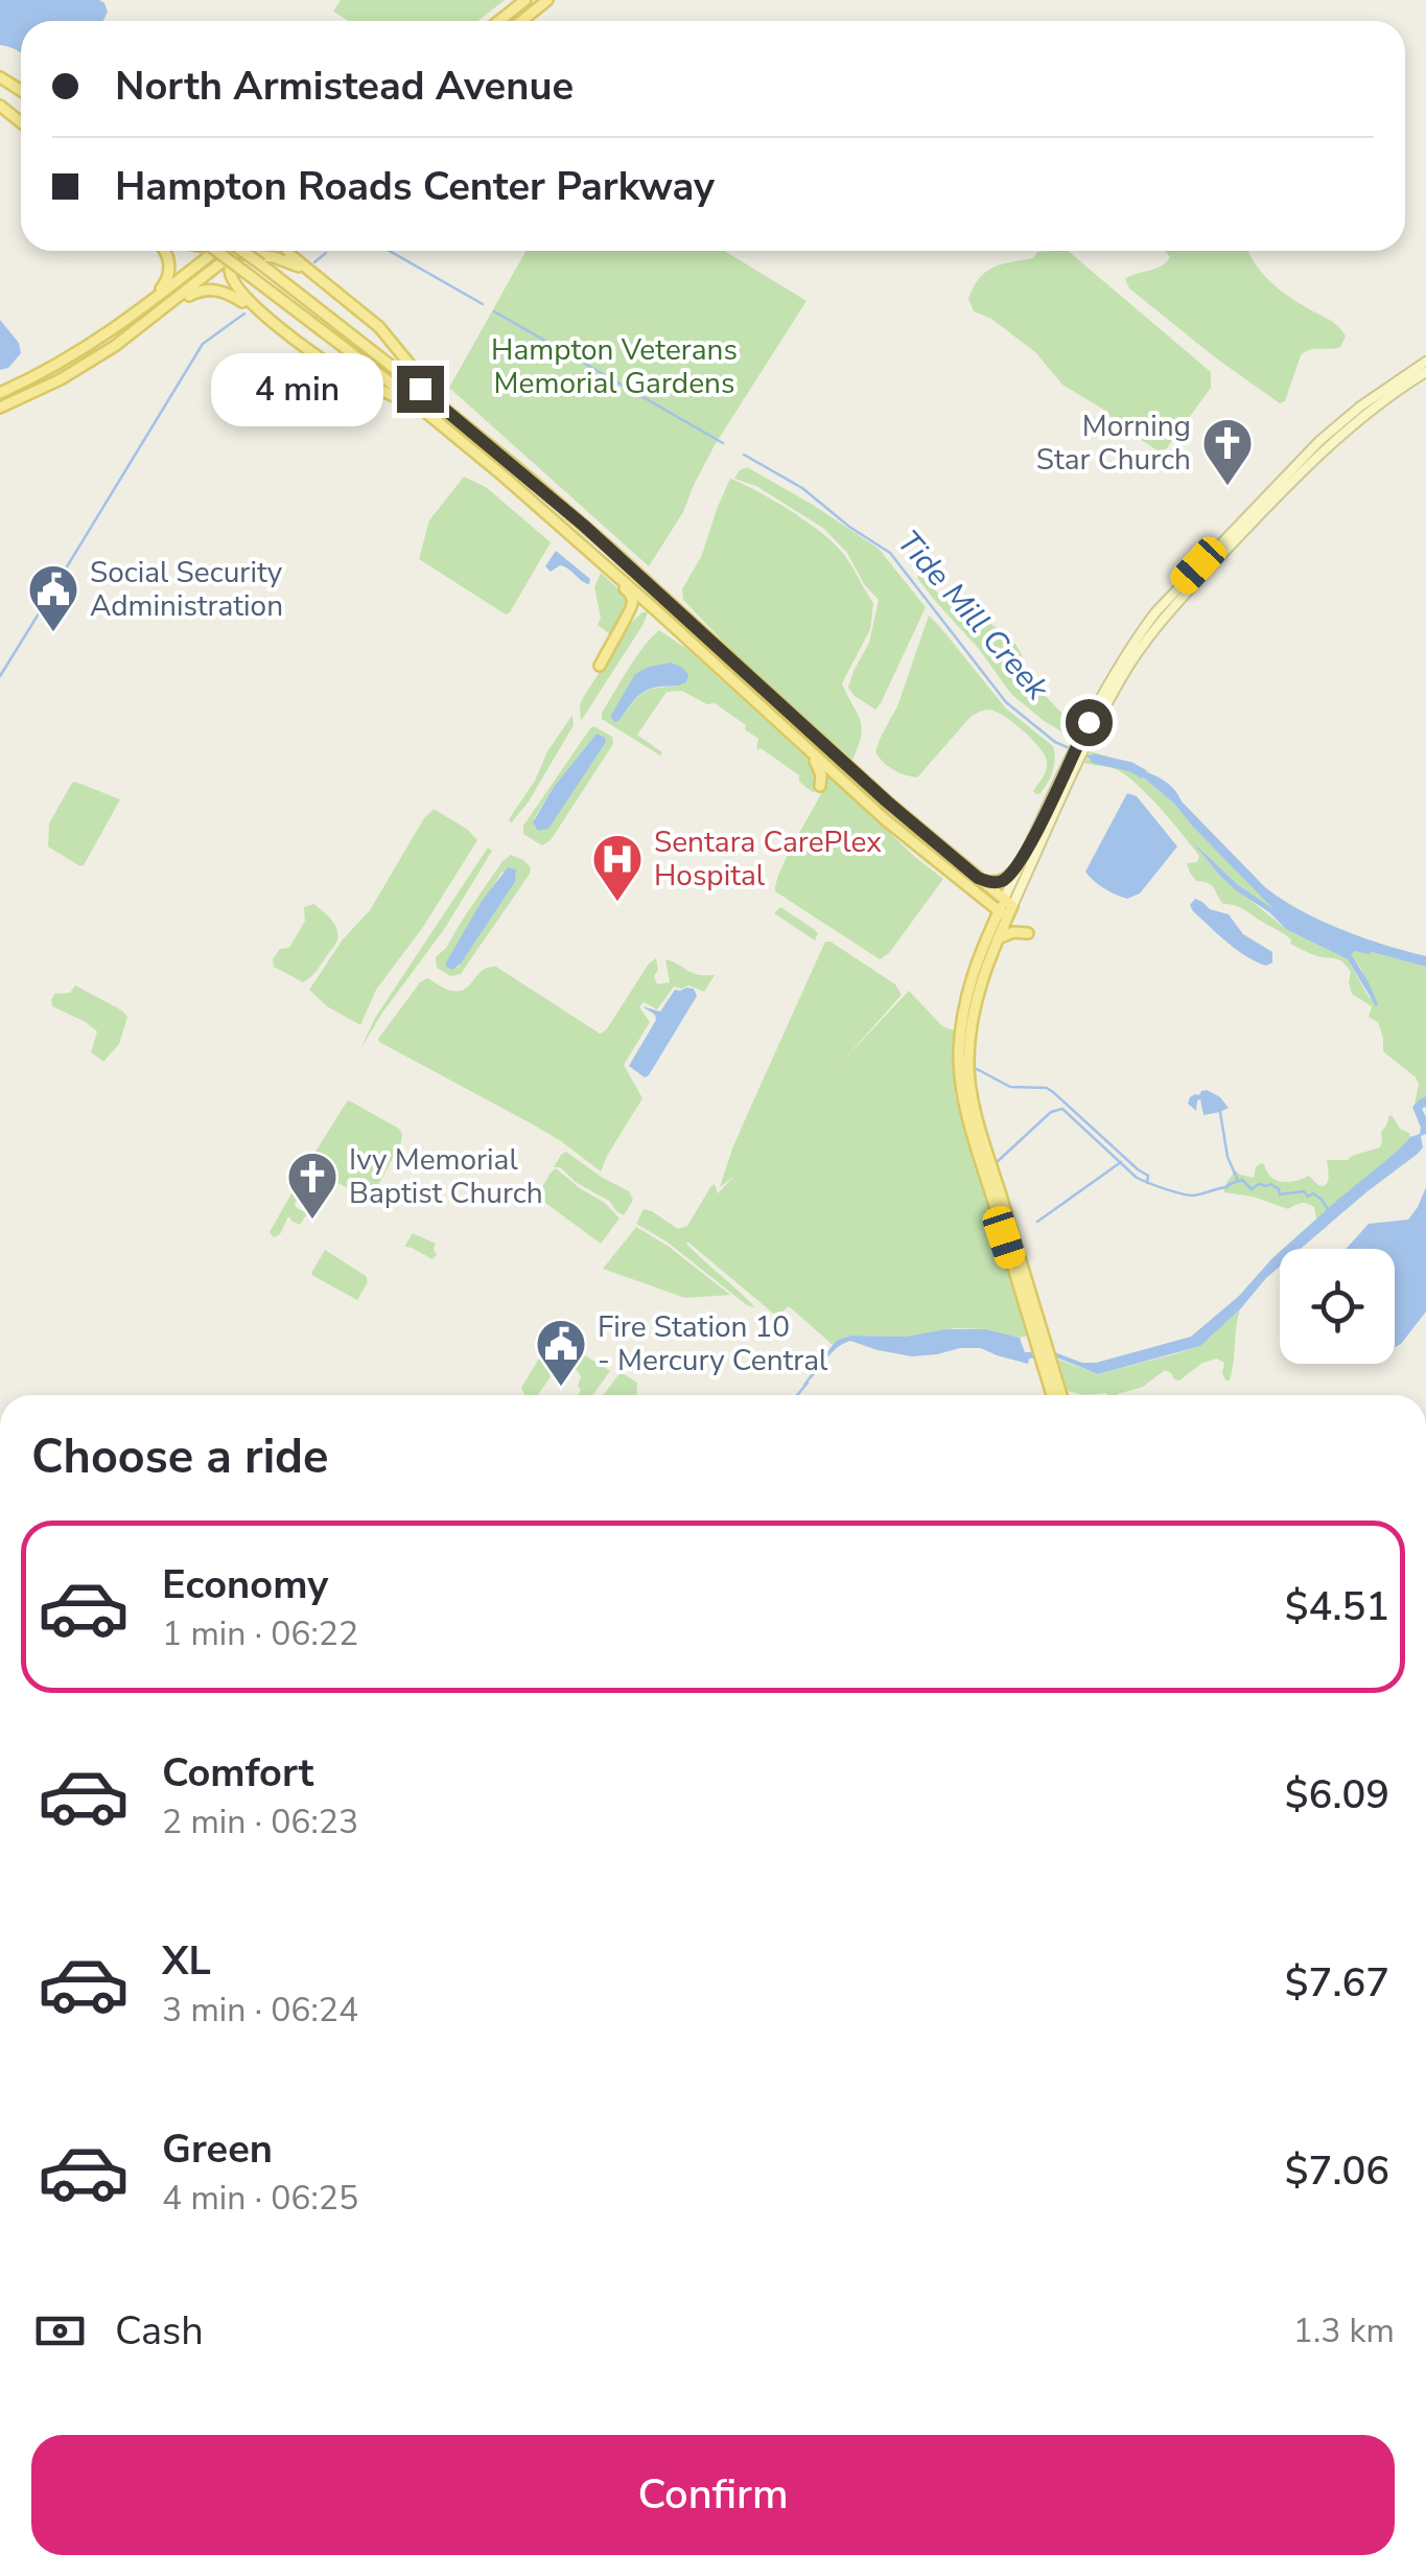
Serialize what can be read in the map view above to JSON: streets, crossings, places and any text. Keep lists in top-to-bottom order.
{
  "water": ["Tide Mill Creek"],
  "parks": ["Hampton Veterans Memorial Gardens"],
  "places": {
    "church": ["Morning Star Church", "Ivy Memorial Baptist Church"],
    "public building": ["Social Security Administration", "Fire Station 10 - Mercury Central"],
    "hospital": ["Sentara CarePlex Hospital"]
  },
  "page": {
    "banner": ["North Armistead Avenue", "Hampton Roads Center Parkway"],
    "bubble": "4 min",
    "heading": "Choose a ride",
    "list": [
      {
        "name": "Economy",
        "note": "1 min · 06:22",
        "value": "$4.51"
      },
      {
        "name": "Comfort",
        "note": "2 min · 06:23",
        "value": "$6.09"
      },
      {
        "name": "XL",
        "note": "3 min · 06:24",
        "value": "$7.67"
      },
      {
        "name": "Green",
        "note": "4 min · 06:25",
        "value": "$7.06"
      }
    ],
    "pay": ["Cash", "1.3 km"],
    "buttons": "Confirm"
  }
}
